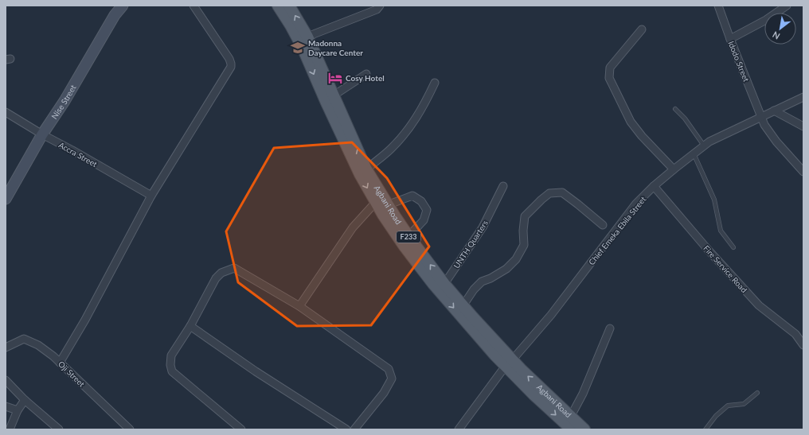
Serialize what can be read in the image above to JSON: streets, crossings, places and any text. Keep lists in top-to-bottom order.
{
  "streets": {
    "main road": ["Nise Street", "Agbani Road", "F233"],
    "street": [
      "Idodo Street",
      "Accra Street",
      "Chief Emeka Ebila Street",
      "UNTH Quarters",
      "Fire Service Road",
      "Oji Street"
    ]
  },
  "crossings": [
    ["Idodo Street", "Chief Emeka Ebila Street"],
    ["Nise Street", "Accra Street"],
    ["Agbani Road", "Chief Emeka Ebila Street"],
    ["Agbani Road", "UNTH Quarters"],
    ["Chief Emeka Ebila Street", "Fire Service Road"]
  ],
  "places": {
    "school or university": ["Madonna Daycare Center"],
    "hotel": ["Cosy Hotel"]
  },
  "north": "bottom left"
}
